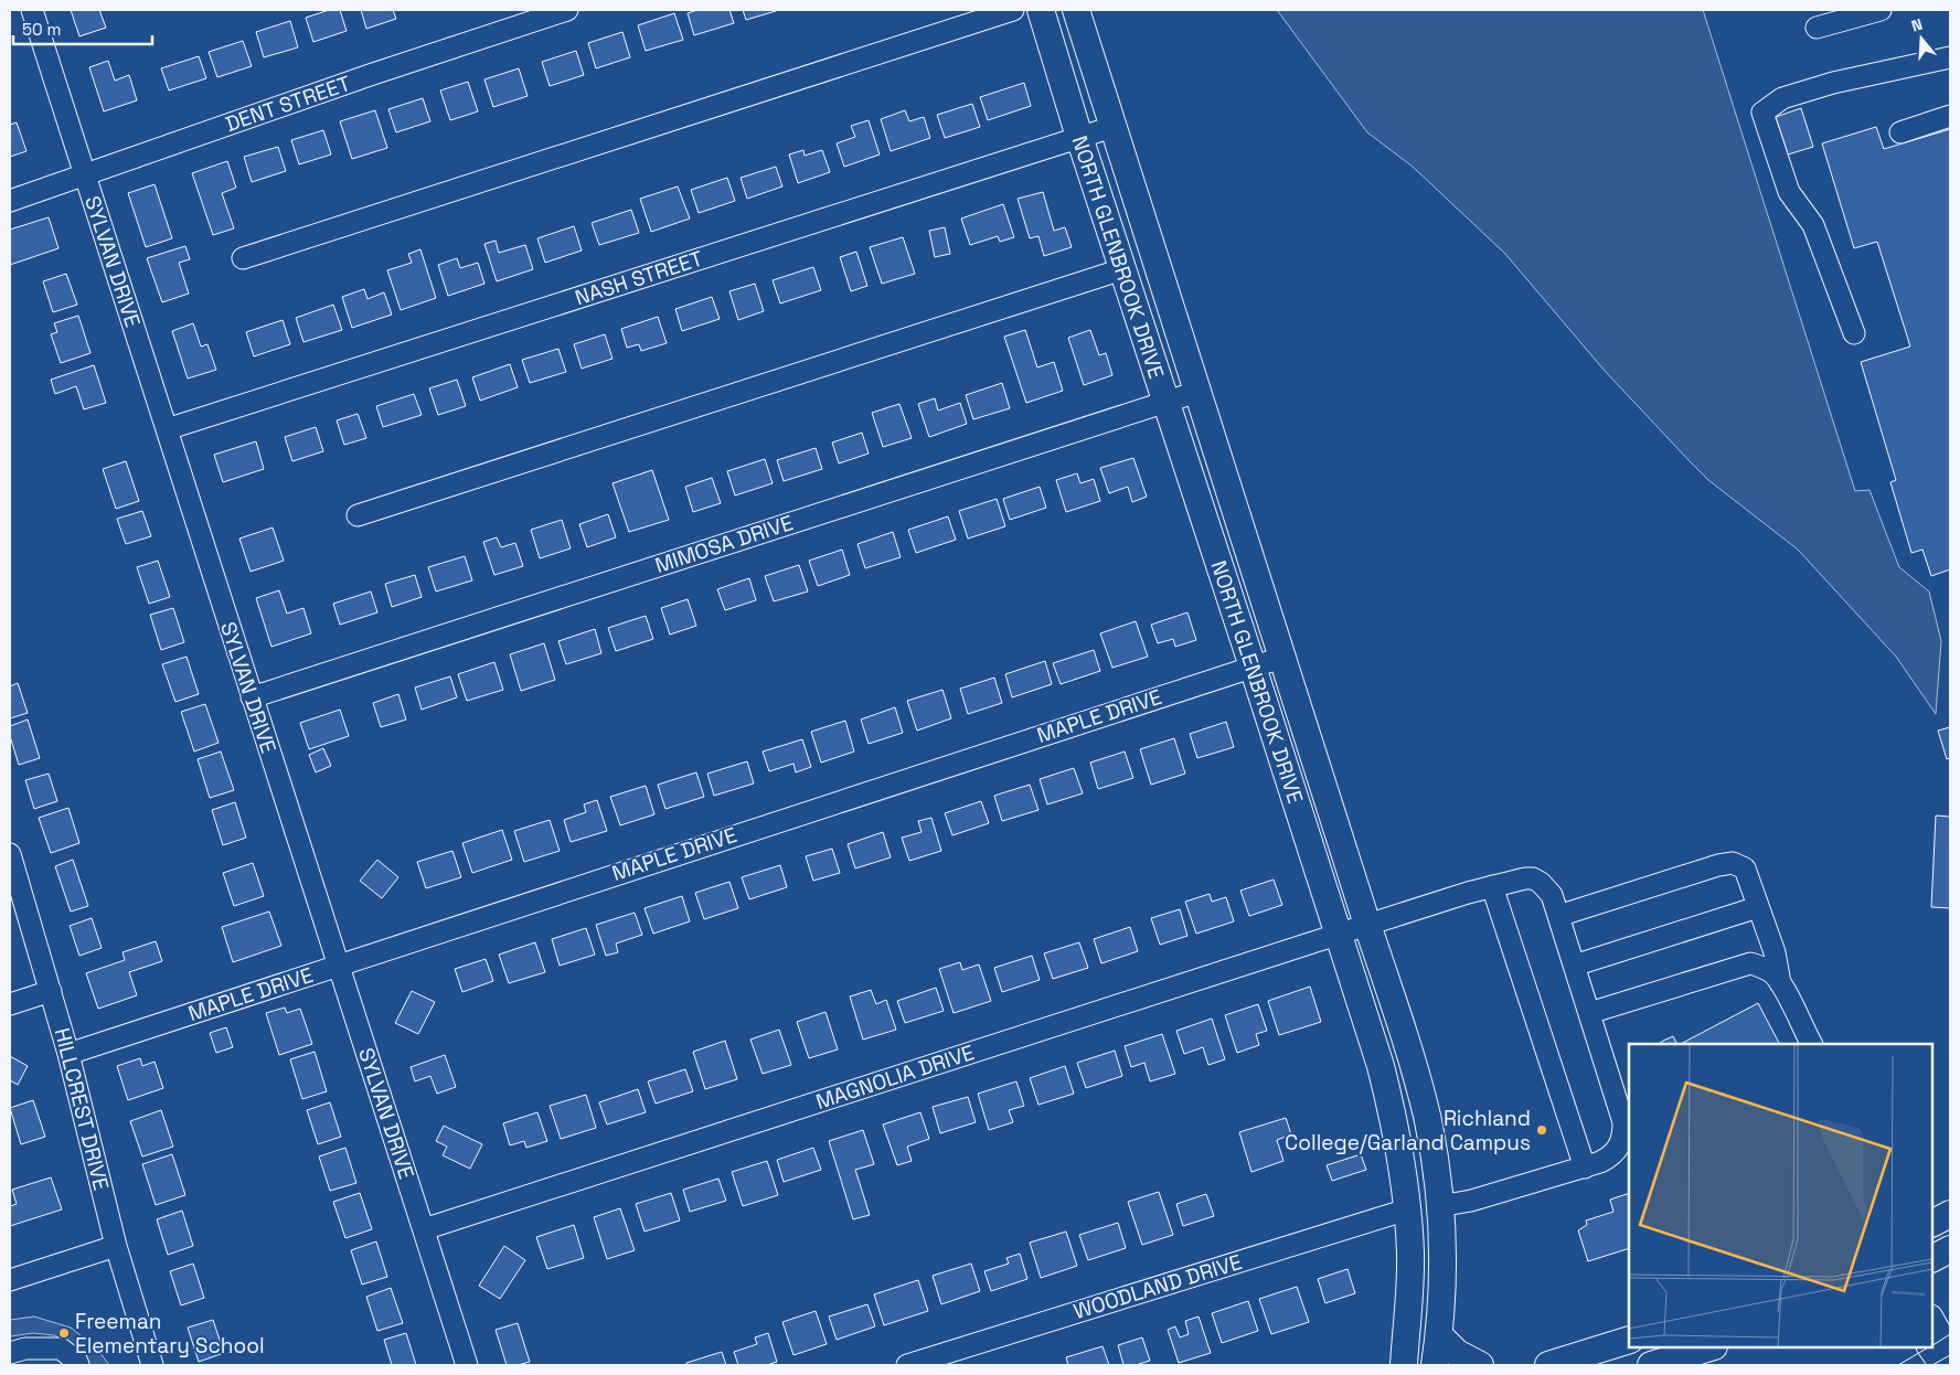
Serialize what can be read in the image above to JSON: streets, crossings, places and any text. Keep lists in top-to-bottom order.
{
  "streets": {
    "main road": ["NORTH GLENBROOK DRIVE"],
    "street": [
      "DENT STREET",
      "SYLVAN DRIVE",
      "NASH STREET",
      "MIMOSA DRIVE",
      "MAPLE DRIVE",
      "MAGNOLIA DRIVE",
      "HILLCREST DRIVE",
      "WOODLAND DRIVE"
    ]
  },
  "crossings": [
    ["DENT STREET", "SYLVAN DRIVE"],
    ["NORTH GLENBROOK DRIVE", "NASH STREET"],
    ["NORTH GLENBROOK DRIVE", "MIMOSA DRIVE"],
    ["NORTH GLENBROOK DRIVE", "MAPLE DRIVE"],
    ["NORTH GLENBROOK DRIVE", "MAGNOLIA DRIVE"],
    ["NORTH GLENBROOK DRIVE", "WOODLAND DRIVE"],
    ["SYLVAN DRIVE", "NASH STREET"],
    ["SYLVAN DRIVE", "MIMOSA DRIVE"],
    ["SYLVAN DRIVE", "MAPLE DRIVE"],
    ["SYLVAN DRIVE", "MAGNOLIA DRIVE"],
    ["MAPLE DRIVE", "HILLCREST DRIVE"]
  ],
  "places": ["Richland College/Garland Campus", "Freeman Elementary School"],
  "scale_bar": "50 m",
  "north": "top"
}
